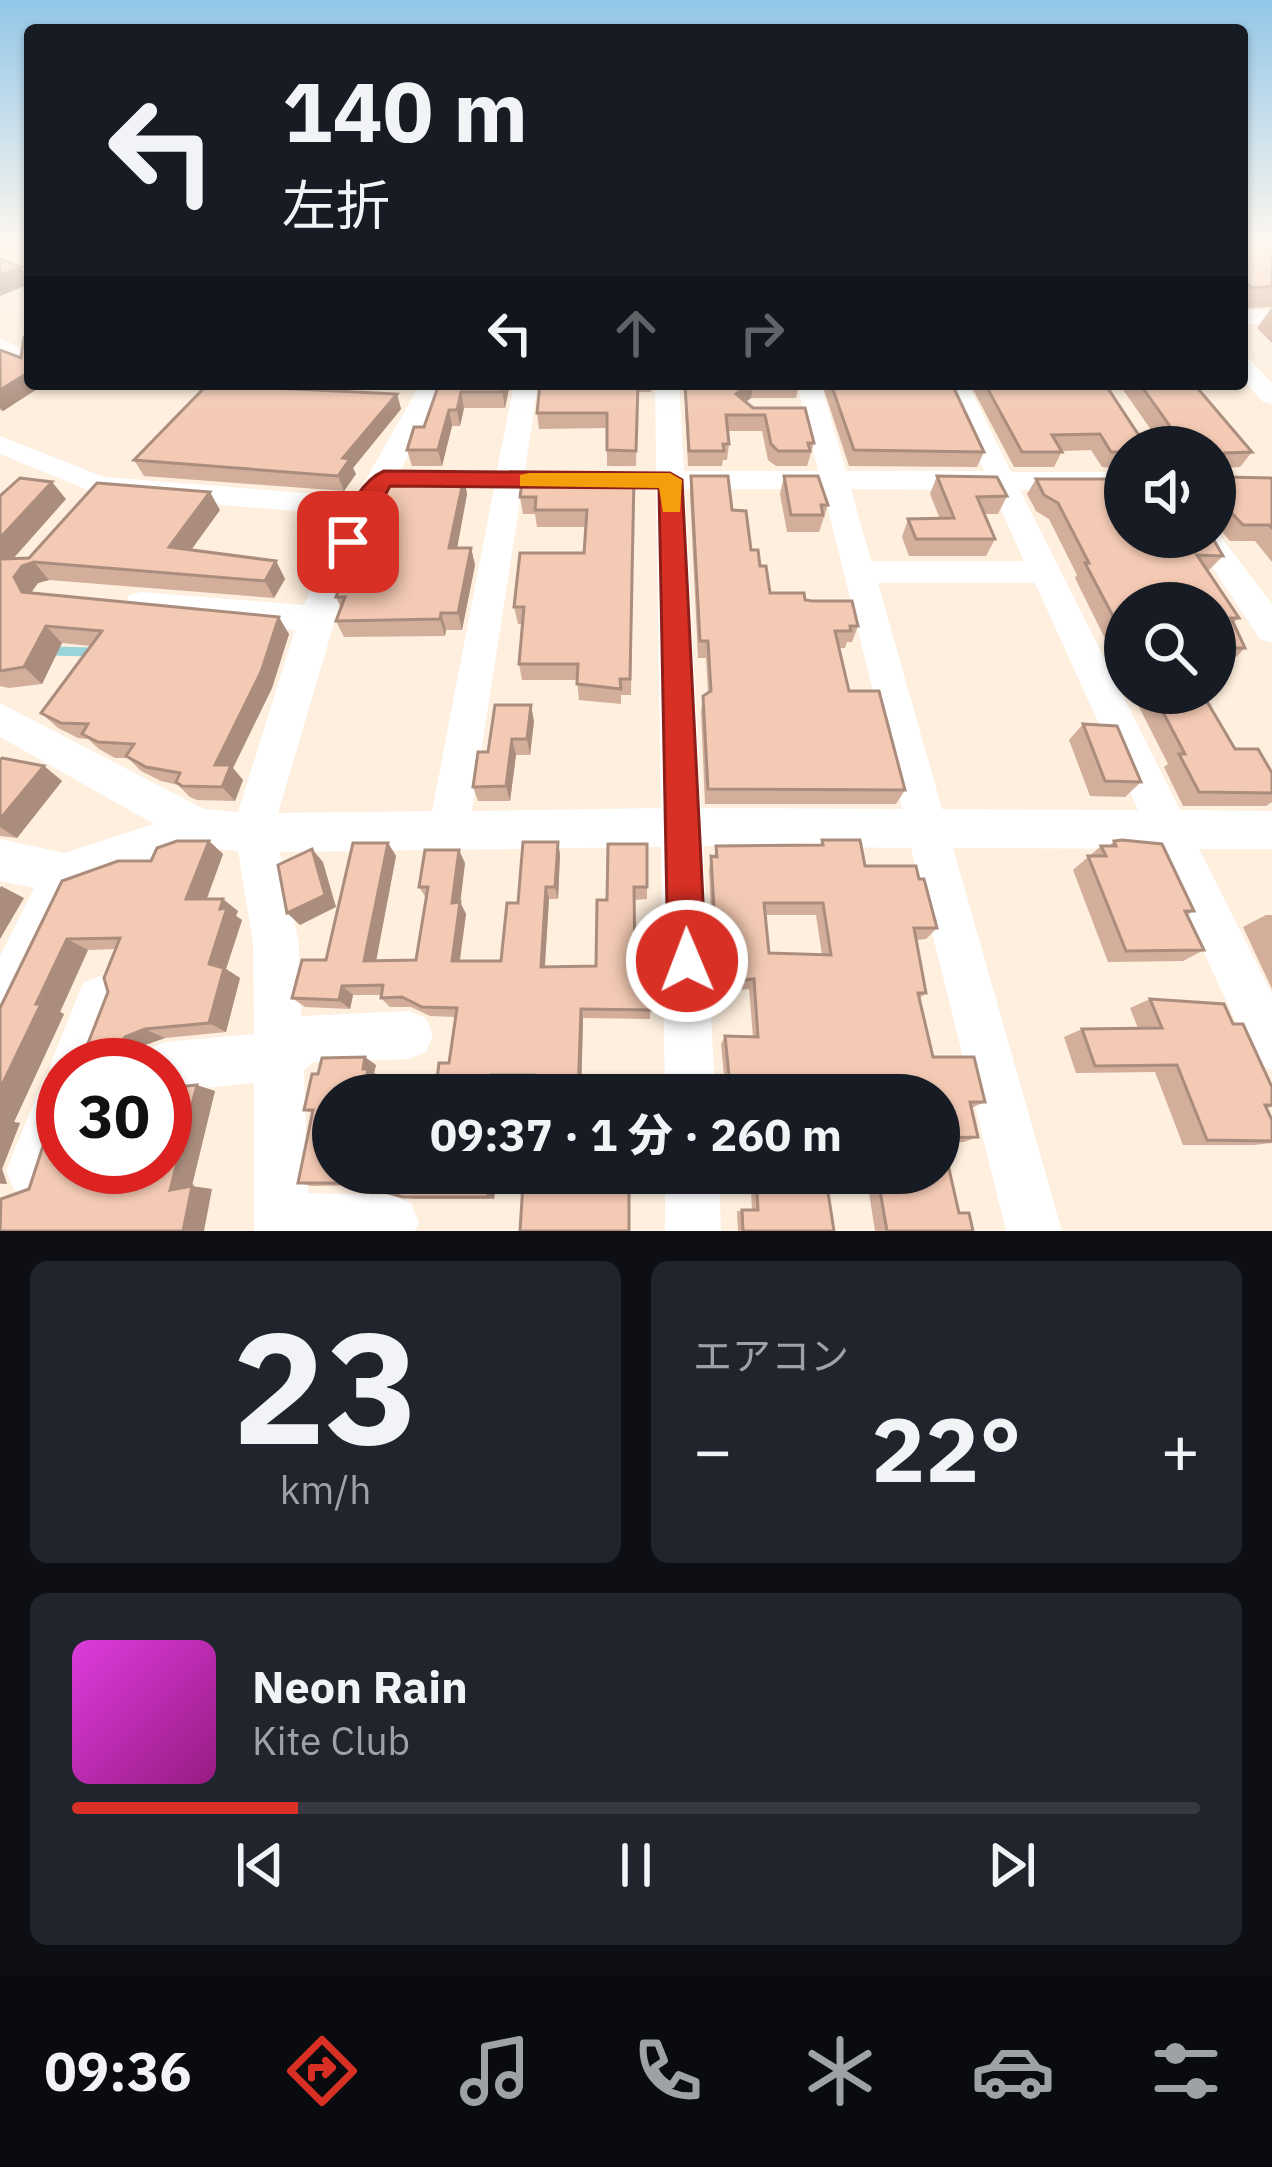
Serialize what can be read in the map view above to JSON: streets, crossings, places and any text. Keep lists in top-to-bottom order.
{
  "page": {
    "turn": ["140 m", "左折"],
    "limit": "30",
    "trip": "09:37 · 1 分 · 260 m",
    "tile": [
      ["23", "km/h"],
      "エアコン"
    ],
    "heat": ["−", "22°", "+"],
    "song": ["Neon Rain", "Kite Club"],
    "tabs": "09:36"
  }
}
